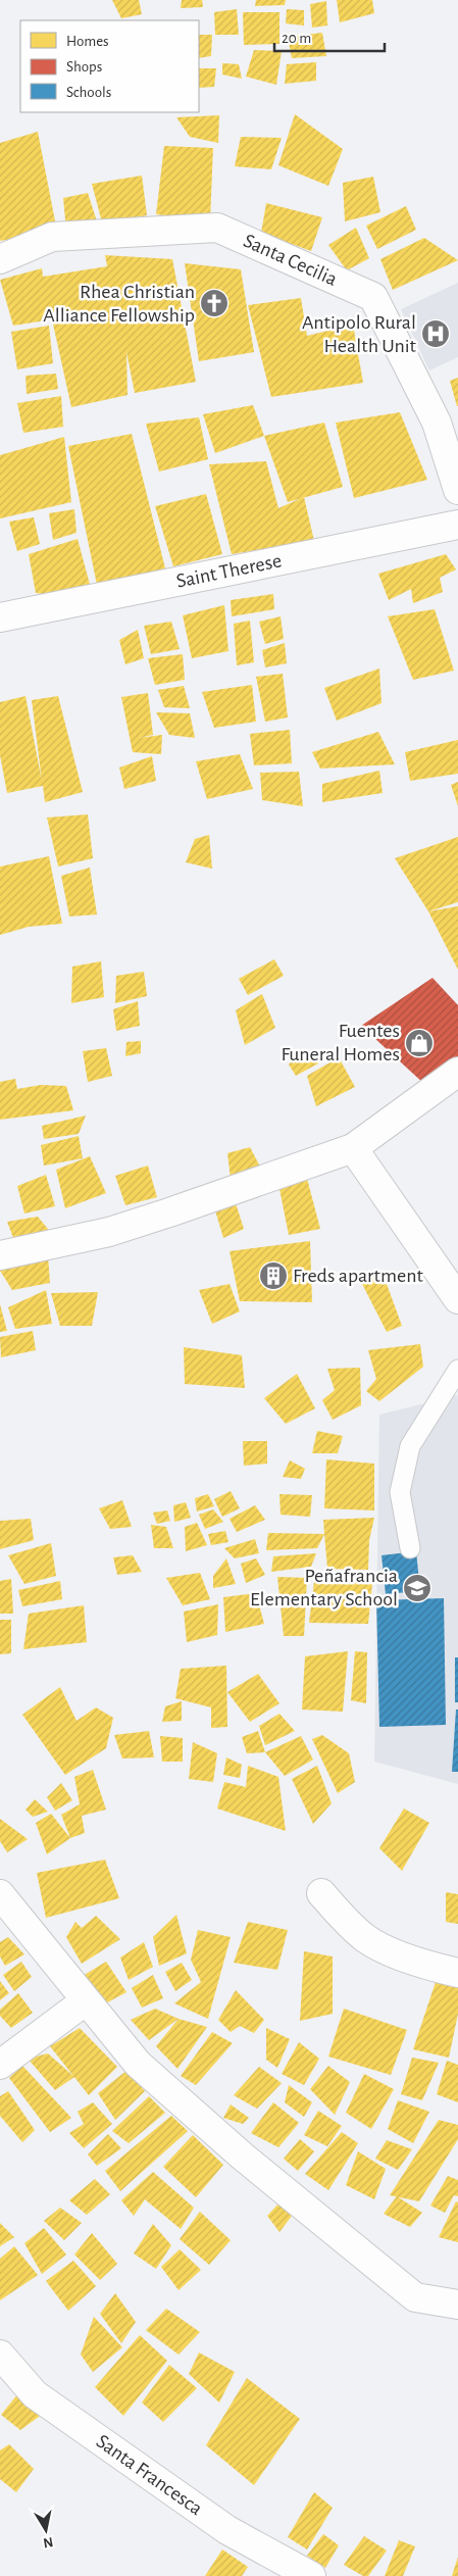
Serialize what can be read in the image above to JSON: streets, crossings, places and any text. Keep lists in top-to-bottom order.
{
  "streets": {
    "street": ["Santa Cecilia", "Saint Therese", "Santa Francesca"]
  },
  "places": {
    "church": ["Rhea Christian Alliance Fellowship"],
    "hospital": ["Antipolo Rural Health Unit"],
    "shop": ["Fuentes Funeral Homes"],
    "building": ["Freds apartment"],
    "school or university": ["Peñafrancia Elementary School"]
  },
  "legend": ["Homes", "Shops", "Schools"],
  "scale_bar": "20 m",
  "north": "bottom"
}
